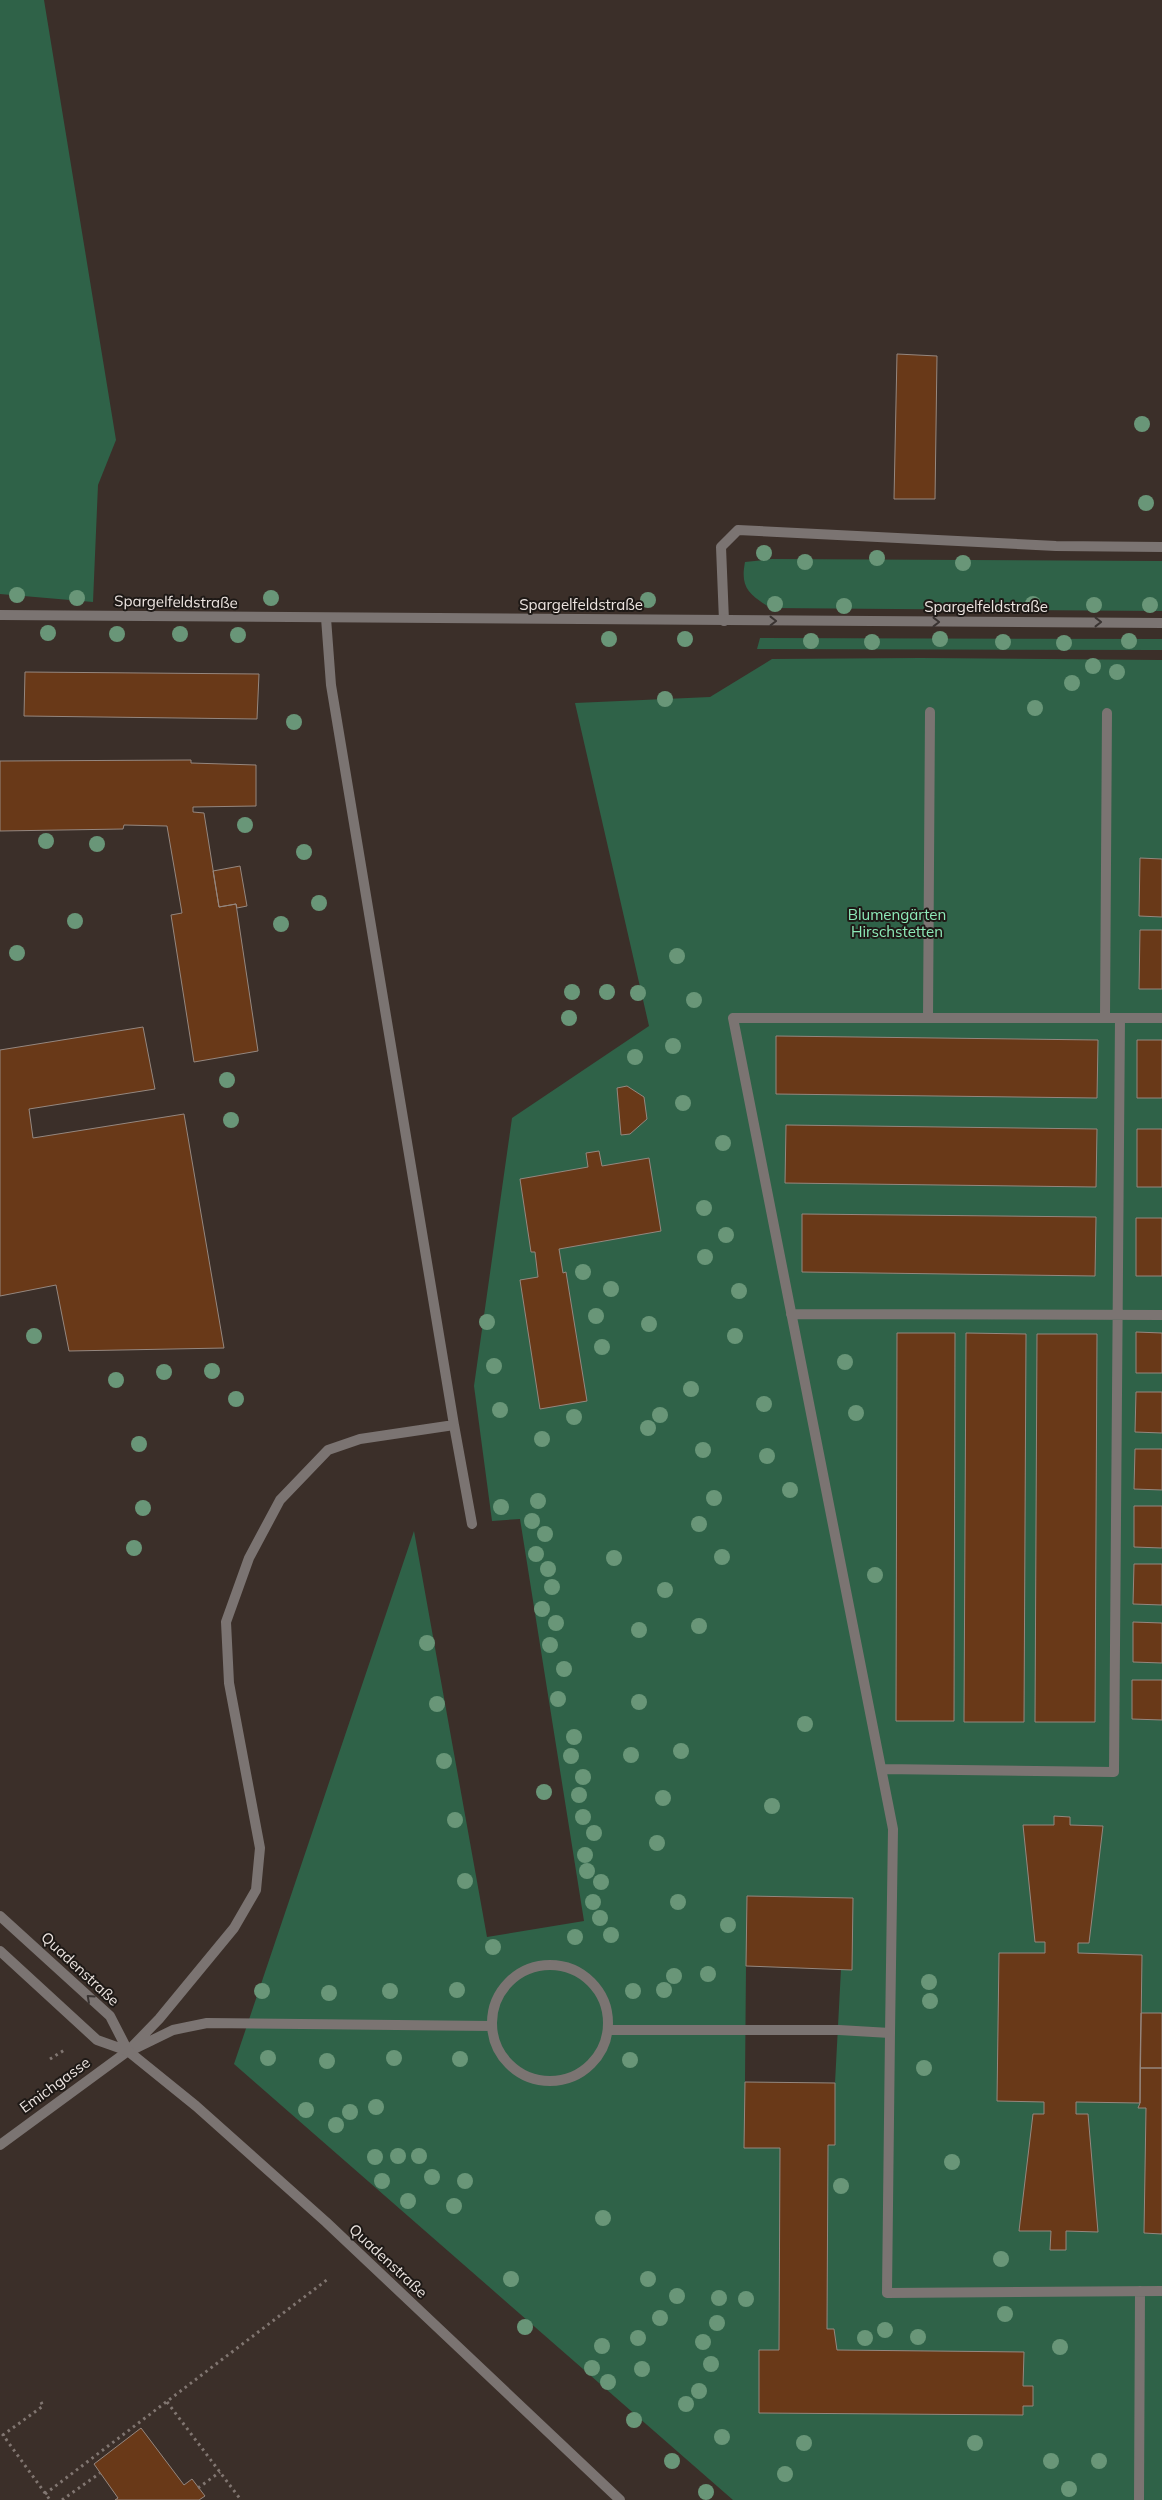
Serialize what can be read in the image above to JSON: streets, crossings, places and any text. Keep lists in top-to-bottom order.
{
  "streets": {
    "street": ["Spargelfeldstraße", "Quadenstraße", "Emichgasse"]
  },
  "crossings": [
    ["Quadenstraße", "Emichgasse"]
  ],
  "one_way": ["Spargelfeldstraße"],
  "parks": ["Blumengärten Hirschstetten"]
}
